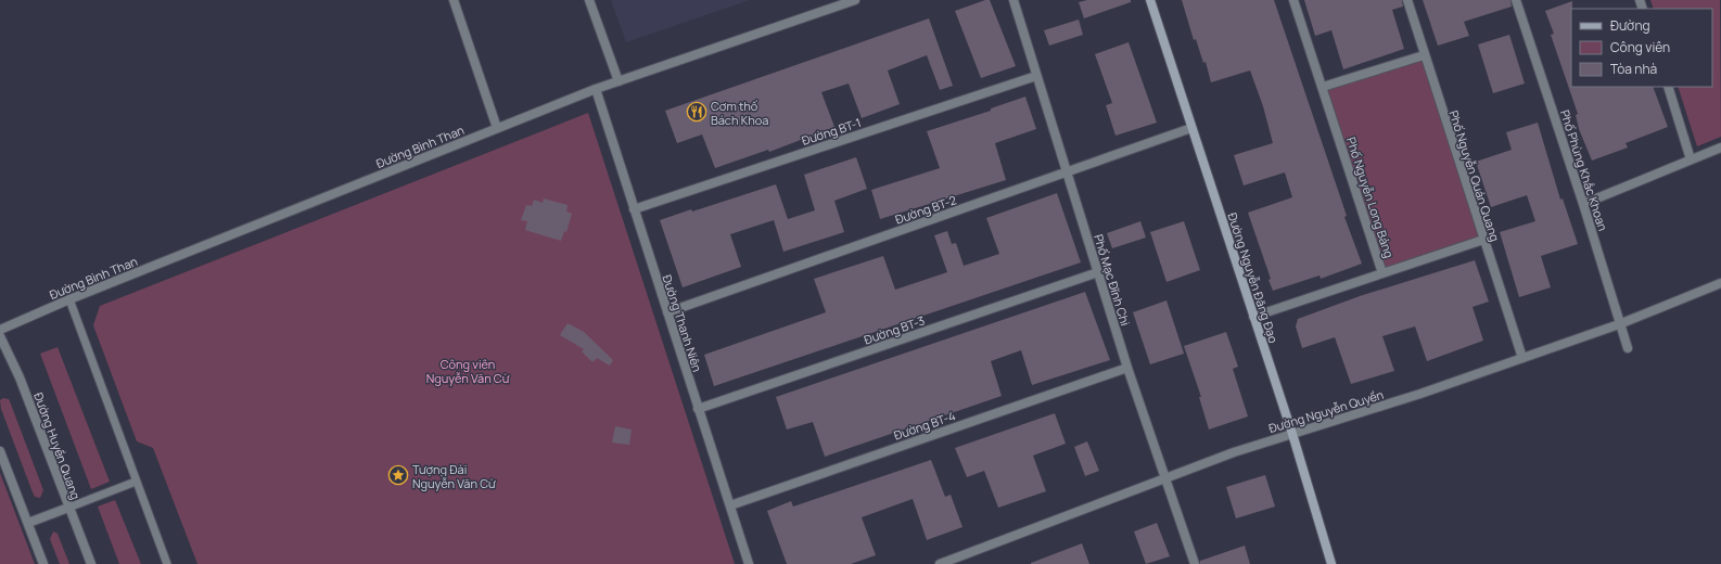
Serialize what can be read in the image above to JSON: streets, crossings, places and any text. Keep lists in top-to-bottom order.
{
  "streets": {
    "main road": ["Đường Nguyễn Đăng Đạo"],
    "street": [
      "Đường BT-1",
      "Đường Bình Than",
      "Phố Phùng Khắc Khoan",
      "Phố Nguyễn Quán Quang",
      "Phố Nguyễn Long Bảng",
      "Đường BT-2",
      "Phố Mạc Đĩnh Chi",
      "Đường Thanh Niên",
      "Đường BT-3",
      "Đường Nguyễn Quyền",
      "Đường BT-4",
      "Đường Huyền Quang"
    ]
  },
  "crossings": [
    ["Đường BT-1", "Phố Mạc Đĩnh Chi"],
    ["Đường BT-1", "Đường Thanh Niên"],
    ["Đường Bình Than", "Đường Thanh Niên"],
    ["Phố Phùng Khắc Khoan", "Đường Nguyễn Quyền"],
    ["Phố Nguyễn Quán Quang", "Đường Nguyễn Quyền"],
    ["Phố Nguyễn Long Bảng", "Đường Nguyễn Đăng Đạo"],
    ["Đường BT-2", "Đường Nguyễn Đăng Đạo"],
    ["Đường BT-2", "Phố Mạc Đĩnh Chi"],
    ["Đường BT-2", "Đường Thanh Niên"],
    ["Đường Nguyễn Đăng Đạo", "Đường Nguyễn Quyền"],
    ["Phố Mạc Đĩnh Chi", "Đường BT-3"],
    ["Phố Mạc Đĩnh Chi", "Đường Nguyễn Quyền"],
    ["Phố Mạc Đĩnh Chi", "Đường BT-4"],
    ["Đường Thanh Niên", "Đường BT-3"],
    ["Đường Thanh Niên", "Đường BT-4"]
  ],
  "parks": ["Công viên Nguyễn Văn Cừ"],
  "places": {
    "restaurant": ["Cơm thố Bách Khoa"],
    "place": ["Tượng Đài Nguyễn Văn Cừ"]
  },
  "legend": ["Đường", "Công viên", "Tòa nhà"]
}
